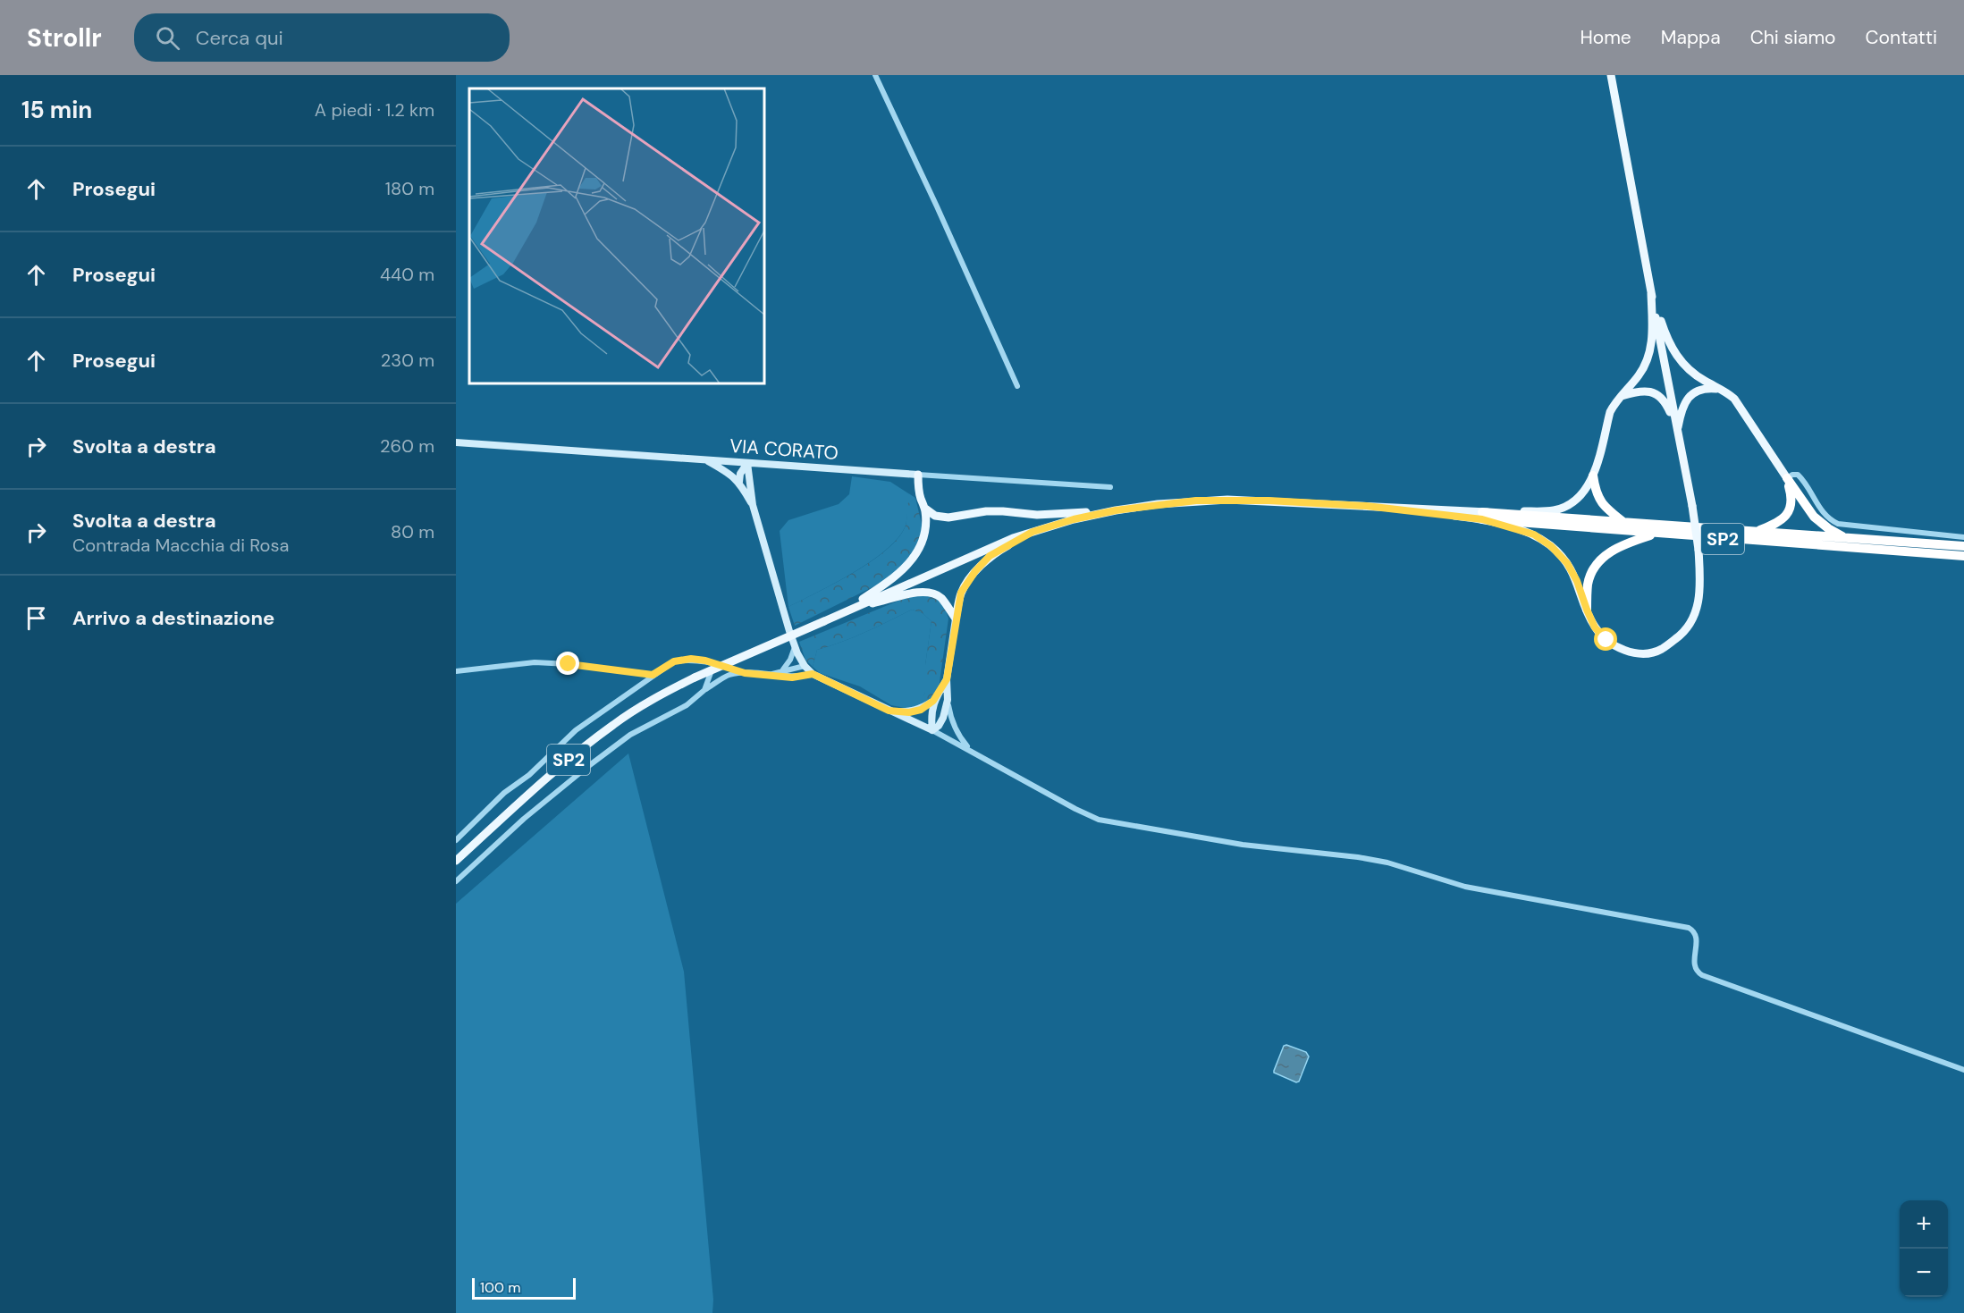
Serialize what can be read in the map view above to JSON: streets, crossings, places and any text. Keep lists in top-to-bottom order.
{
  "streets": {
    "highway": ["SP2"],
    "main road": ["VIA CORATO"]
  },
  "scale_bar": "100 m",
  "page": {
    "header": "Strollr",
    "search": "Cerca qui",
    "nav": [
      "Home",
      "Mappa",
      "Chi siamo",
      "Contatti"
    ],
    "heading": ["15 min", "A piedi · 1.2 km"],
    "list": [
      ["Prosegui", "180 m"],
      ["Prosegui", "440 m"],
      ["Prosegui", "230 m"],
      ["Svolta a destra", "260 m"],
      ["Svolta a destra", "Contrada Macchia di Rosa", "80 m"],
      "Arrivo a destinazione"
    ],
    "map_buttons": ["+", "−"],
    "scale": "100 m"
  }
}
